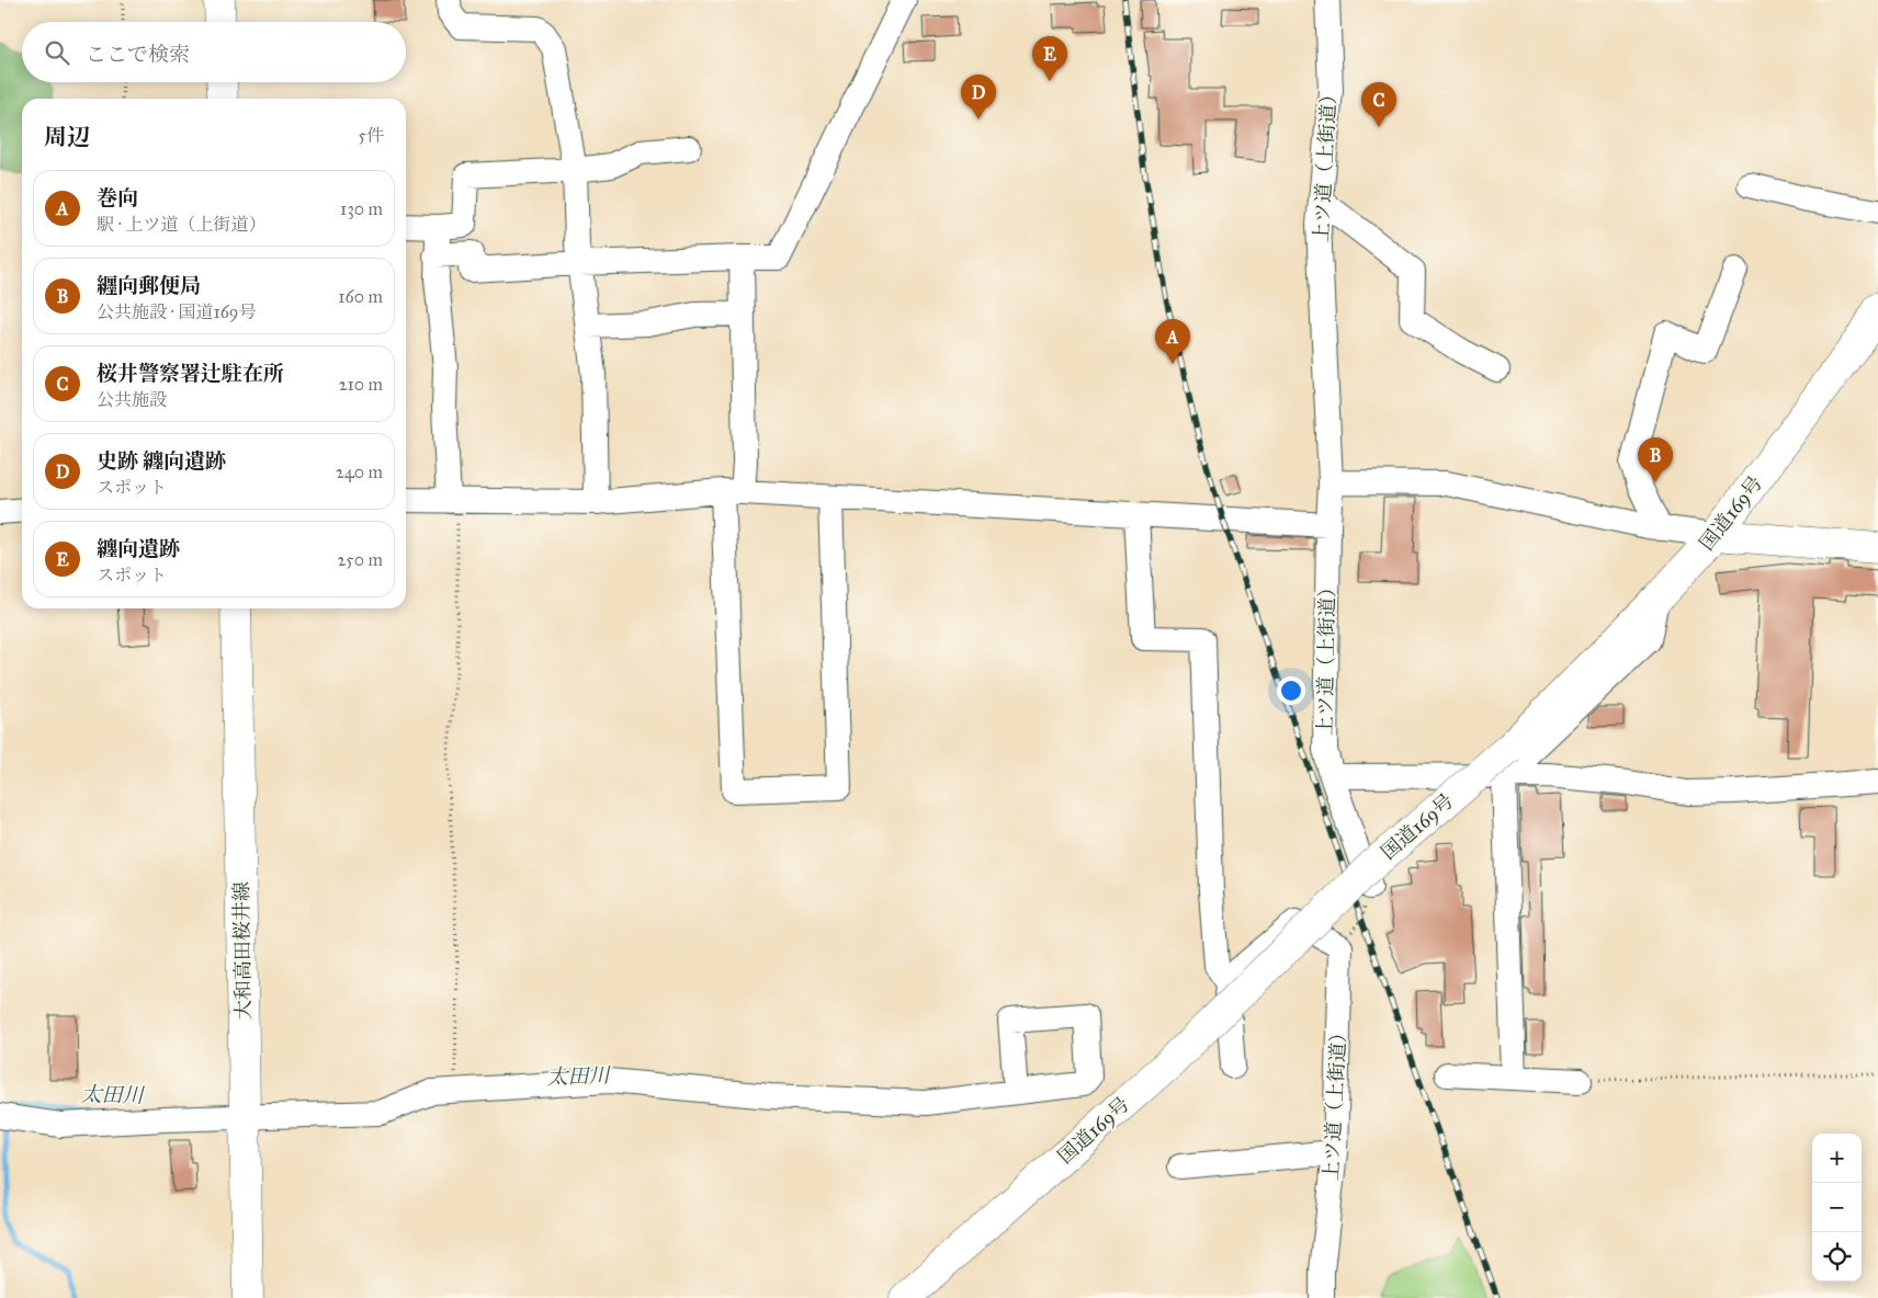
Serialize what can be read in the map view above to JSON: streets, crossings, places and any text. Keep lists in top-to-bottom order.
{
  "streets": {
    "main road": ["国道169号", "大和高田桜井線"],
    "street": ["上ツ道（上街道）"]
  },
  "water": ["太田川"],
  "page": {
    "search": "ここで検索",
    "pins": [
      "E",
      "D",
      "C",
      "A",
      "B"
    ],
    "heading": ["周辺", "5件"],
    "list": [
      {
        "mark": "A",
        "name": "巻向",
        "note": "駅 · 上ツ道（上街道）",
        "value": "130 m"
      },
      {
        "mark": "B",
        "name": "纒向郵便局",
        "note": "公共施設 · 国道169号",
        "value": "160 m"
      },
      {
        "mark": "C",
        "name": "桜井警察署辻駐在所",
        "note": "公共施設",
        "value": "210 m"
      },
      {
        "mark": "D",
        "name": "史跡 纏向遺跡",
        "note": "スポット",
        "value": "240 m"
      },
      {
        "mark": "E",
        "name": "纏向遺跡",
        "note": "スポット",
        "value": "250 m"
      }
    ],
    "map_buttons": ["+", "−"]
  }
}
